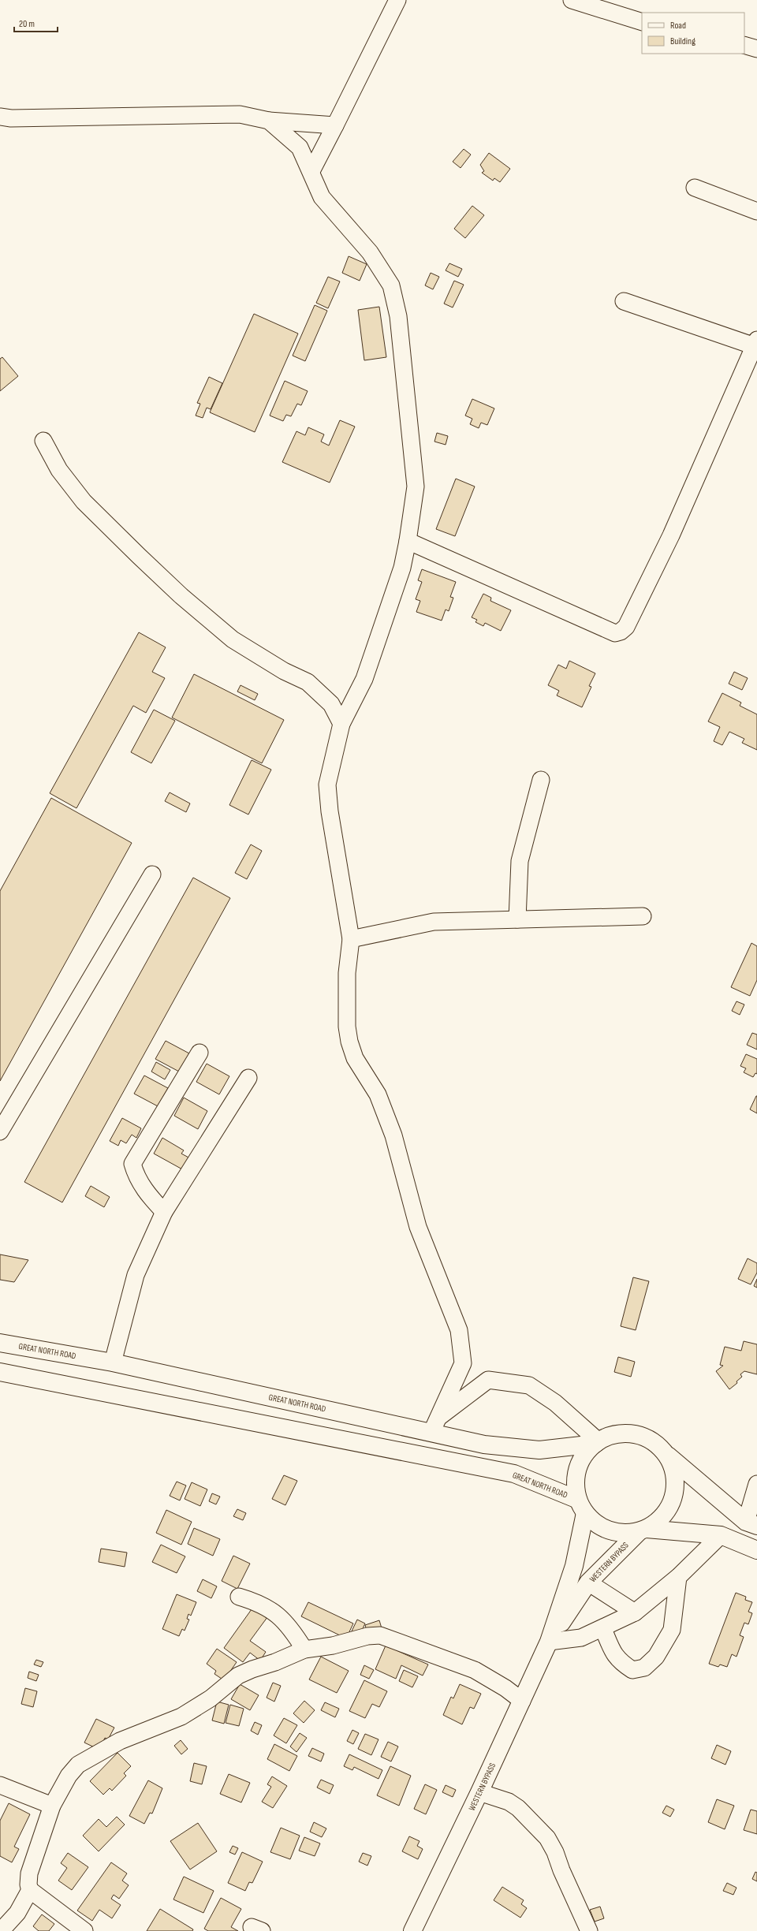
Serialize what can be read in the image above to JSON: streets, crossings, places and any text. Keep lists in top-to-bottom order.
{
  "streets": {
    "main road": ["GREAT NORTH ROAD", "WESTERN BYPASS"]
  },
  "crossings": [
    ["GREAT NORTH ROAD", "WESTERN BYPASS"]
  ],
  "legend": ["Road", "Building"],
  "scale_bar": "20 m"
}
